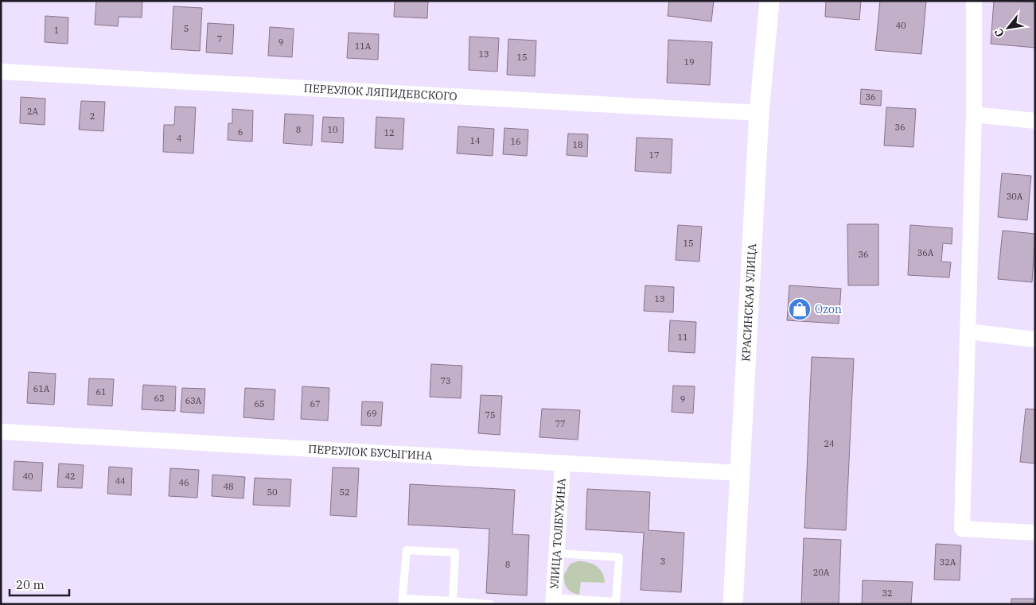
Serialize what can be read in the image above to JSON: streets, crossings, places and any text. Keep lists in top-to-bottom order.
{
  "streets": {
    "street": [
      "ПЕРЕУЛОК ЛЯПИДЕВСКОГО",
      "КРАСИНСКАЯ УЛИЦА",
      "ПЕРЕУЛОК БУСЫГИНА",
      "УЛИЦА ТОЛБУХИНА"
    ]
  },
  "crossings": [
    ["ПЕРЕУЛОК ЛЯПИДЕВСКОГО", "КРАСИНСКАЯ УЛИЦА"],
    ["КРАСИНСКАЯ УЛИЦА", "ПЕРЕУЛОК БУСЫГИНА"],
    ["ПЕРЕУЛОК БУСЫГИНА", "УЛИЦА ТОЛБУХИНА"]
  ],
  "places": {
    "shop": ["Ozon"]
  },
  "house_numbers": [
    "40",
    "5",
    "1",
    "7",
    "9",
    "11А",
    "13",
    "15",
    "19",
    "36",
    "2А",
    "2",
    "36",
    "8",
    "10",
    "6",
    "12",
    "4",
    "14",
    "16",
    "18",
    "17",
    "30А",
    "15",
    "36А",
    "36",
    "13",
    "11",
    "73",
    "61А",
    "61",
    "63",
    "9",
    "63А",
    "65",
    "67",
    "69",
    "75",
    "77",
    "24",
    "40",
    "42",
    "44",
    "46",
    "48",
    "50",
    "52",
    "3",
    "32А",
    "8",
    "20А",
    "32"
  ],
  "scale_bar": "20 m",
  "north": "bottom left"
}
